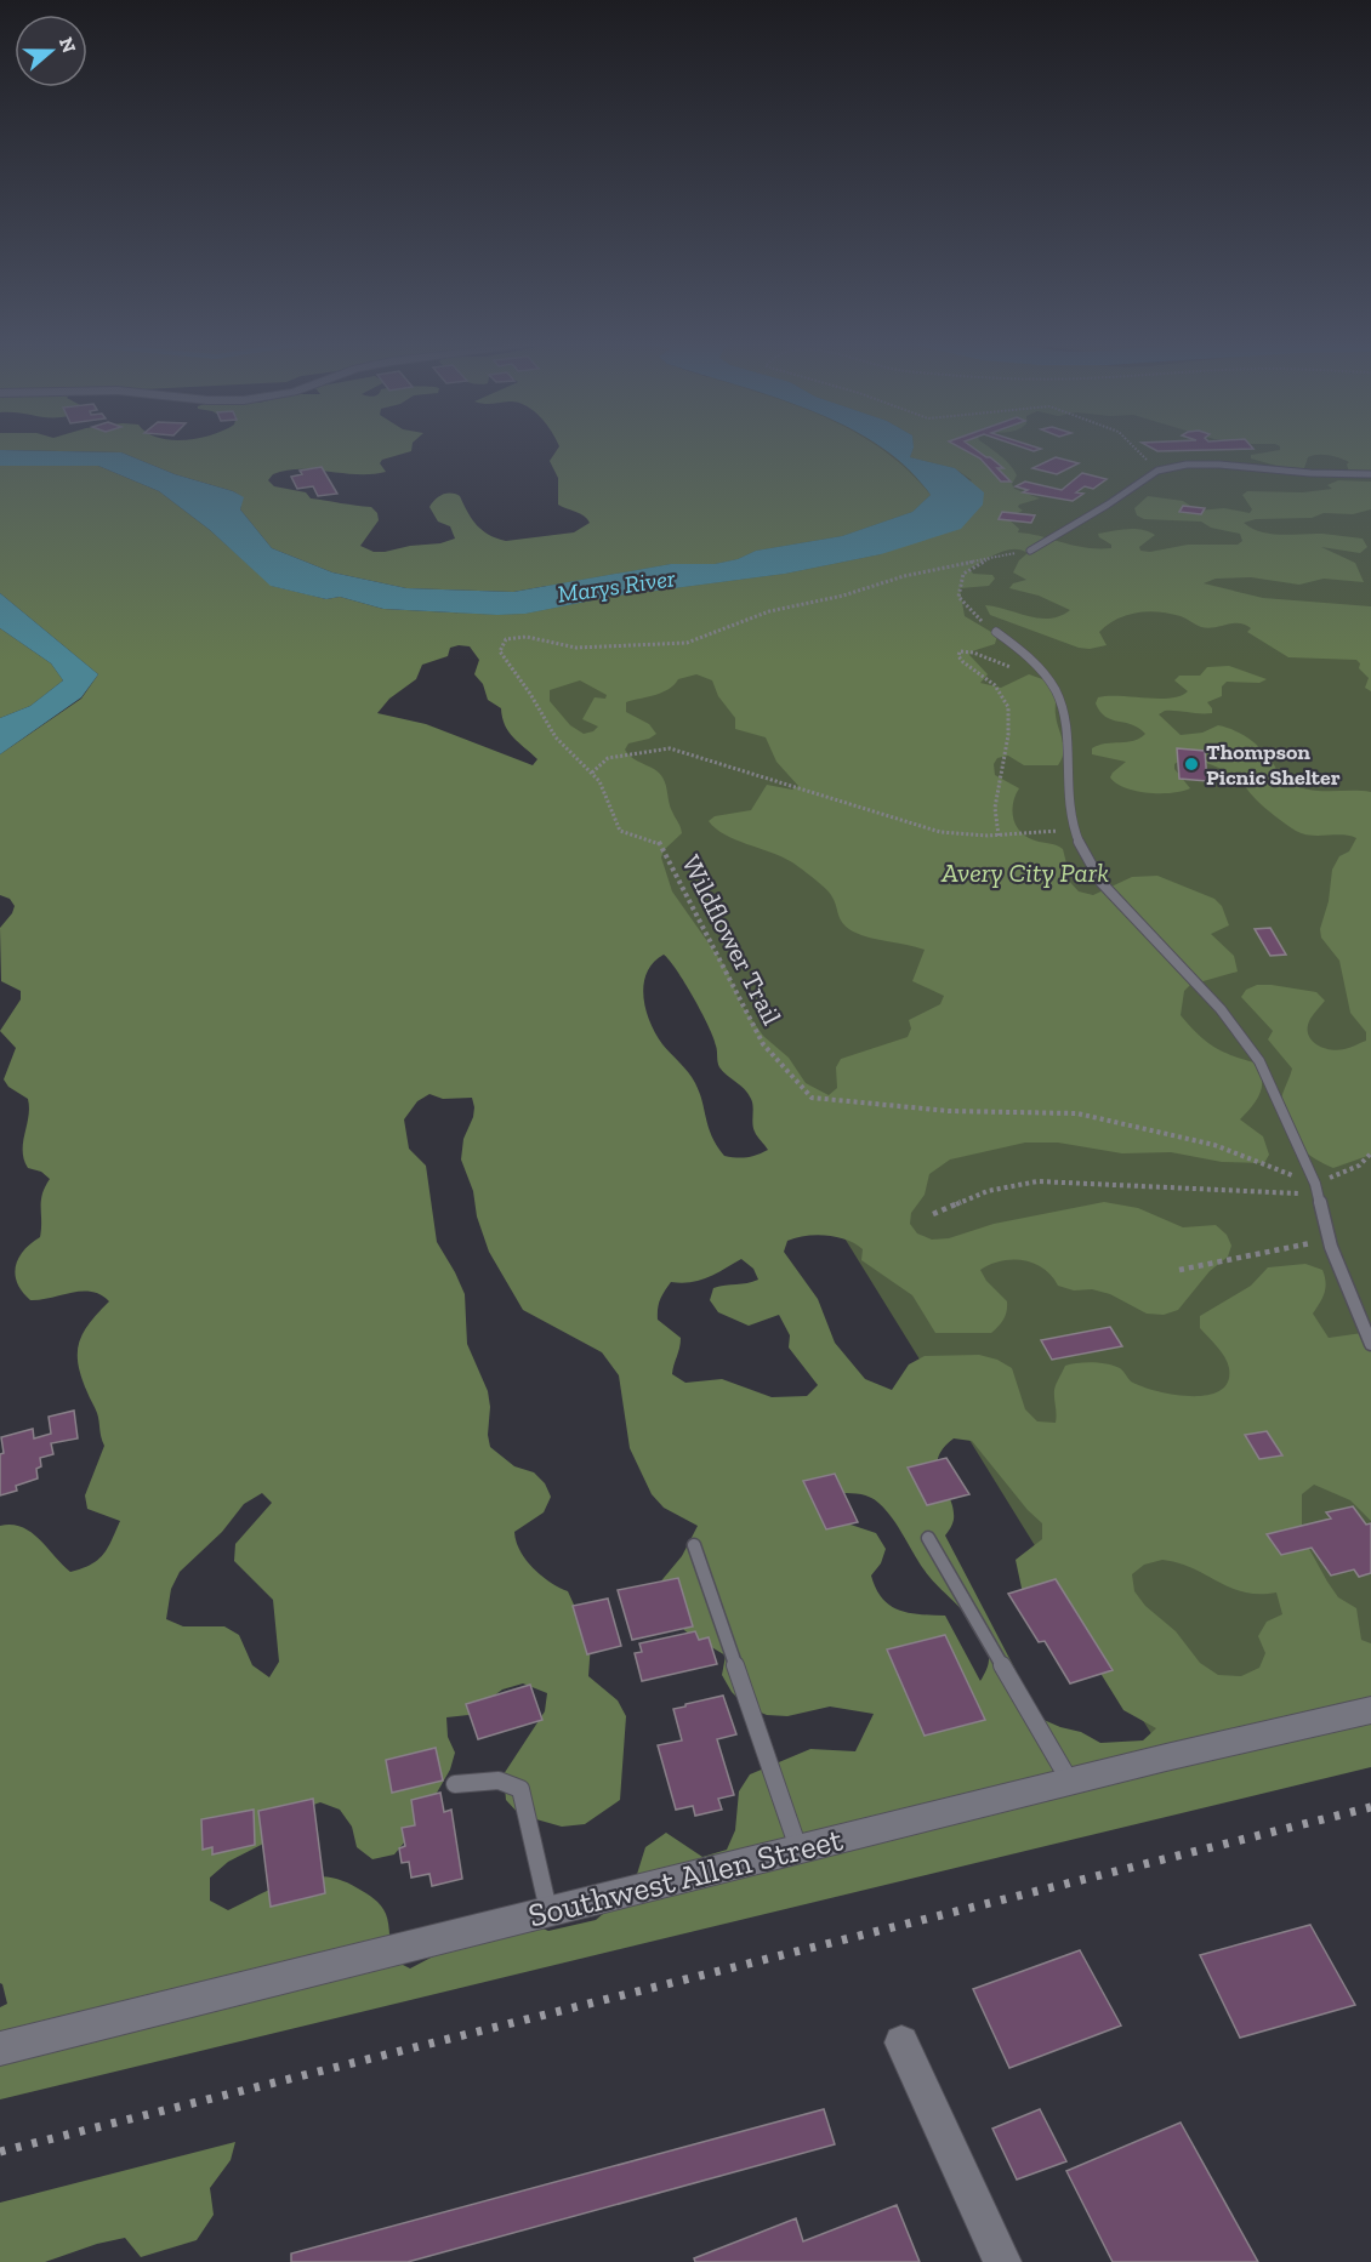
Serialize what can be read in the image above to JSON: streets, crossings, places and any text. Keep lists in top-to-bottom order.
{
  "streets": {
    "street": ["Southwest Allen Street"],
    "path": ["Wildflower Trail"]
  },
  "water": ["Marys River"],
  "parks": ["Avery City Park"],
  "places": ["Thompson Picnic Shelter"],
  "north": "right"
}
